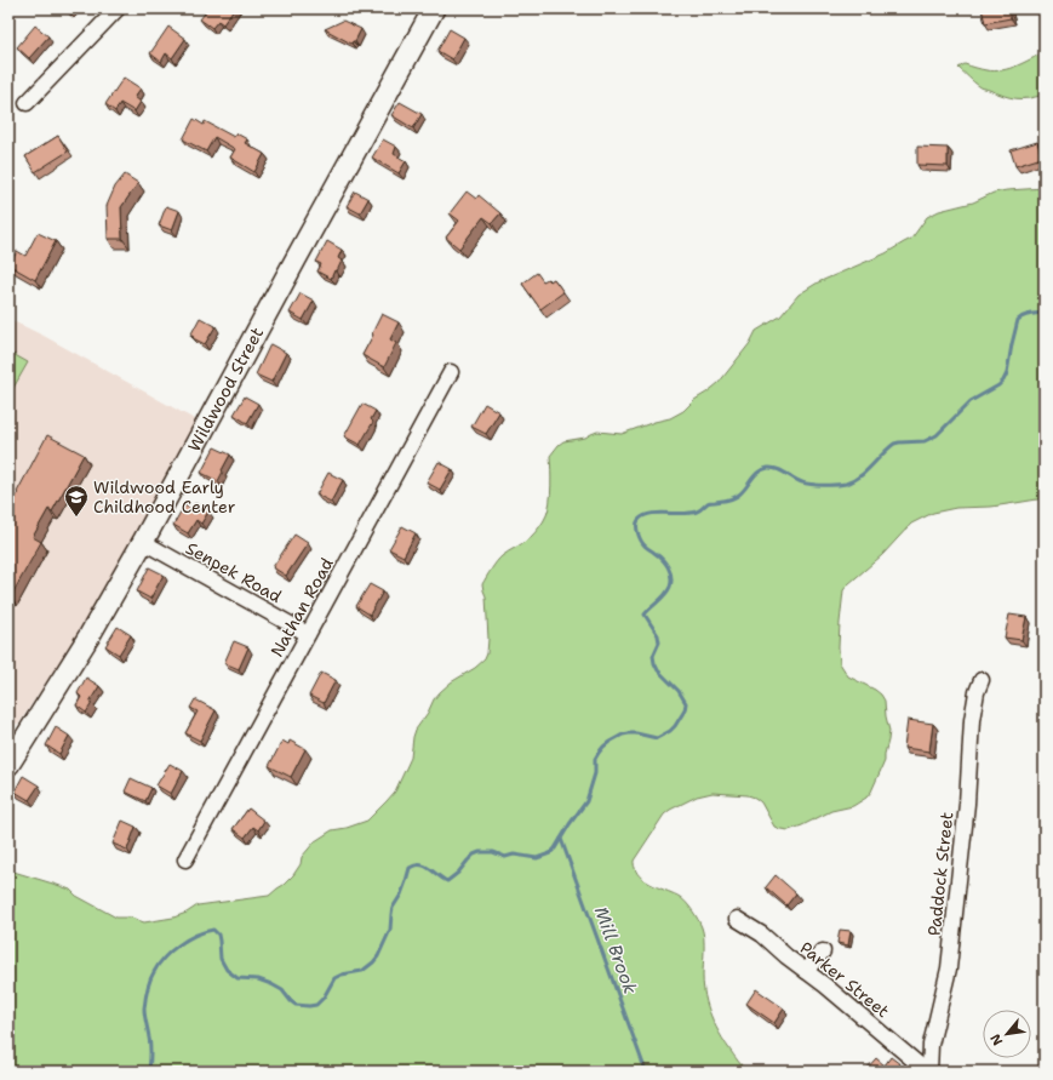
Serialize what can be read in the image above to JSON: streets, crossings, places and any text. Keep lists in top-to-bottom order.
{
  "streets": {
    "street": [
      "Wildwood Street",
      "Senpek Road",
      "Nathan Road",
      "Paddock Street",
      "Parker Street"
    ]
  },
  "crossings": [
    ["Wildwood Street", "Senpek Road"],
    ["Senpek Road", "Nathan Road"],
    ["Paddock Street", "Parker Street"]
  ],
  "water": ["Mill Brook"],
  "places": {
    "school or university": ["Wildwood Early Childhood Center"]
  },
  "north": "bottom left"
}
